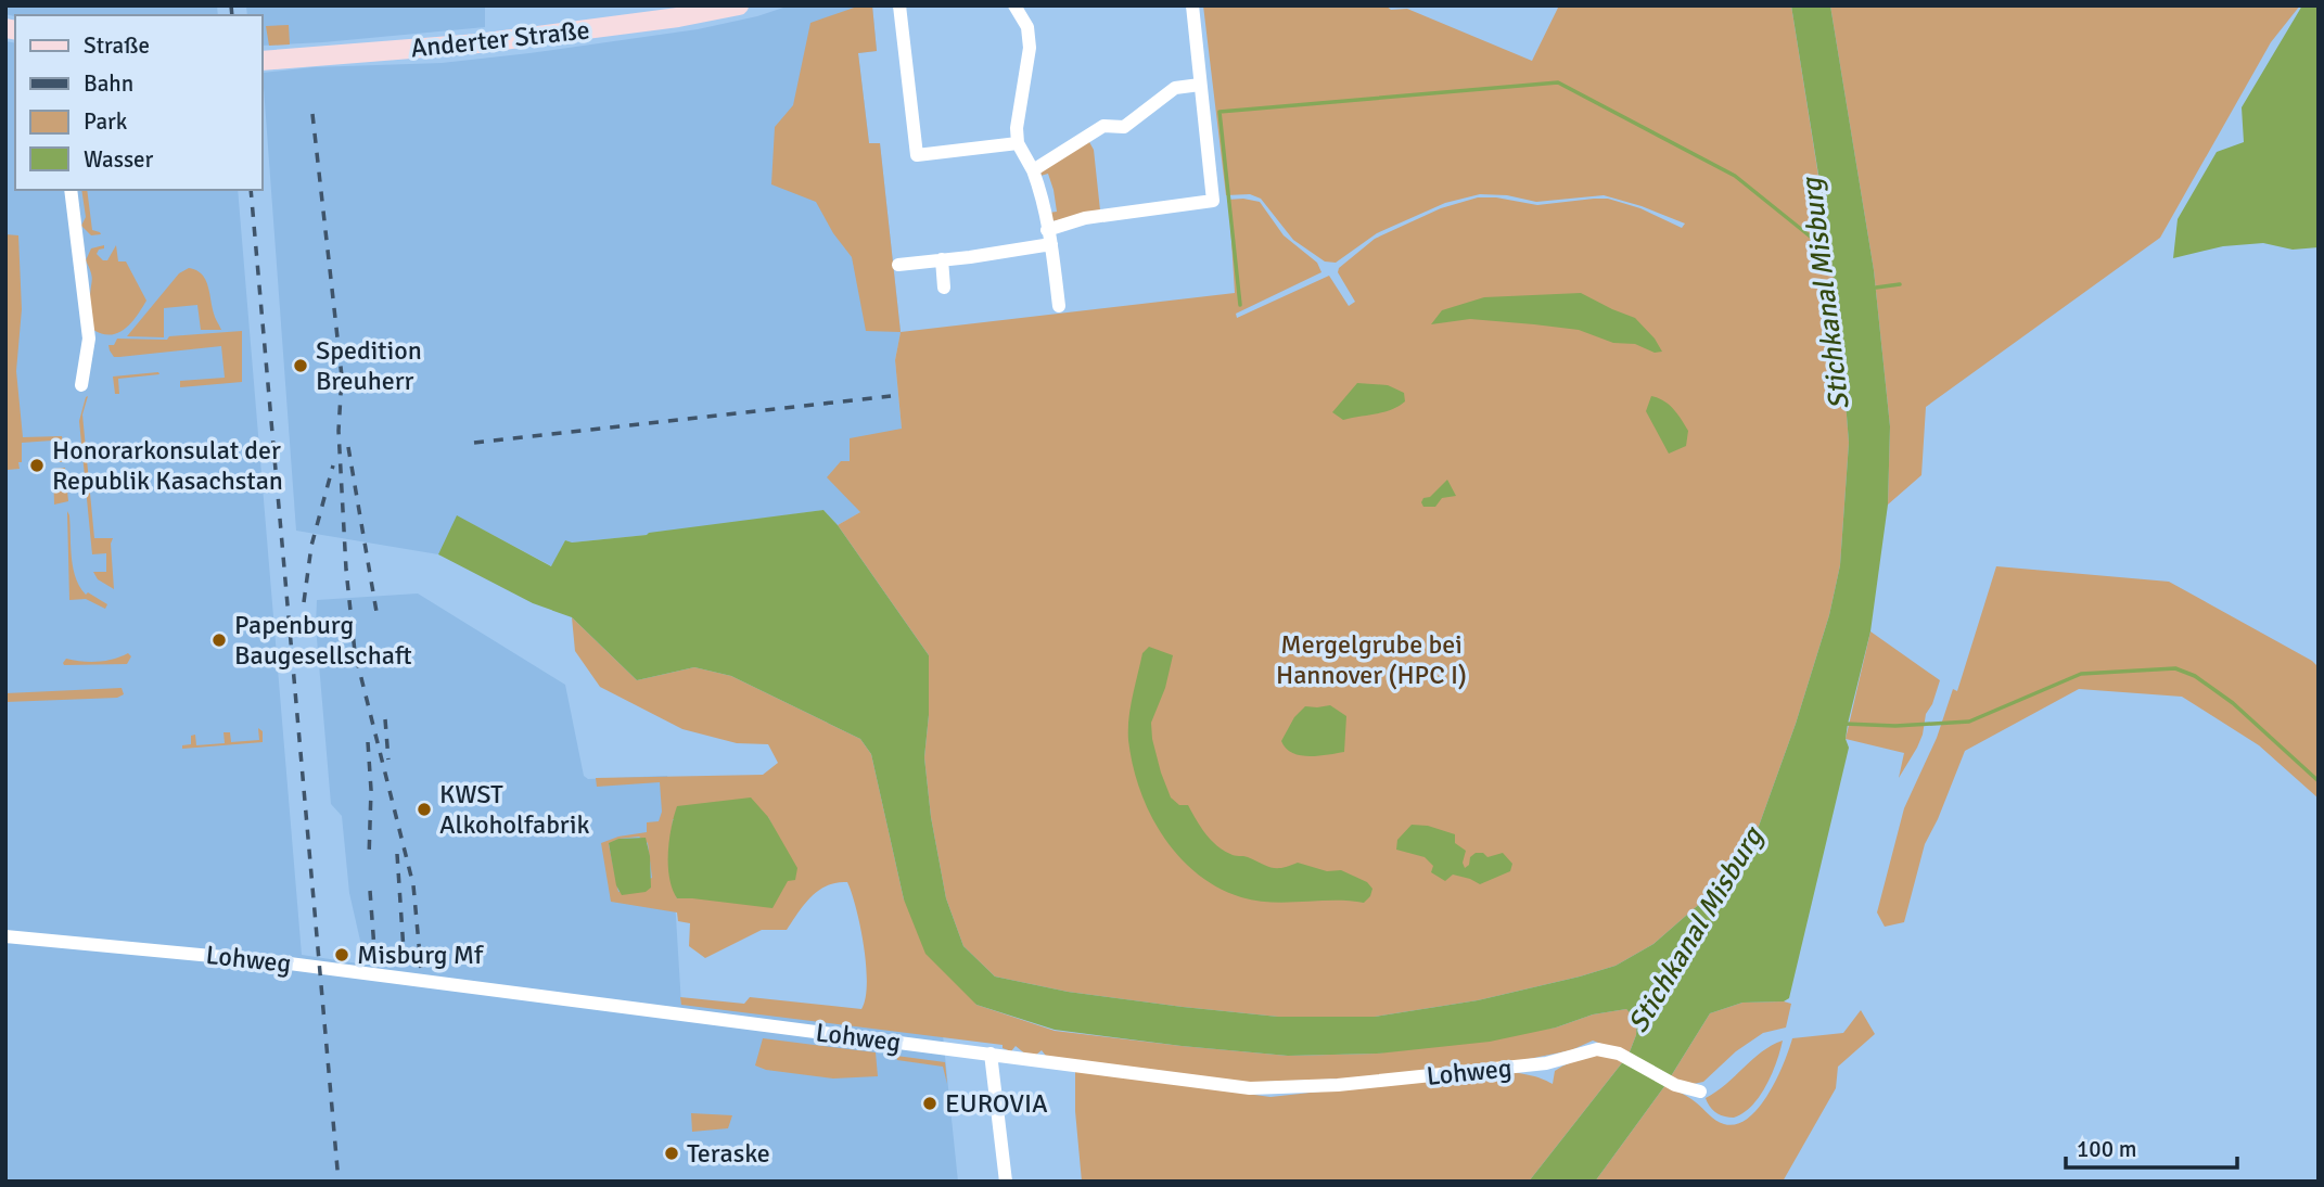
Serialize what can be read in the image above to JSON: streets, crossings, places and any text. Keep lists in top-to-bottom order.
{
  "streets": {
    "main road": ["Anderter Straße"],
    "street": ["Lohweg"]
  },
  "water": ["Stichkanal Misburg"],
  "parks": ["Mergelgrube bei Hannover (HPC I)"],
  "places": [
    "Spedition Breuherr",
    "Honorarkonsulat der Republik Kasachstan",
    "Papenburg Baugesellschaft",
    "KWST Alkoholfabrik",
    "Misburg Mf",
    "EUROVIA",
    "Teraske"
  ],
  "legend": [
    "Straße",
    "Bahn",
    "Park",
    "Wasser"
  ],
  "scale_bar": "100 m"
}
